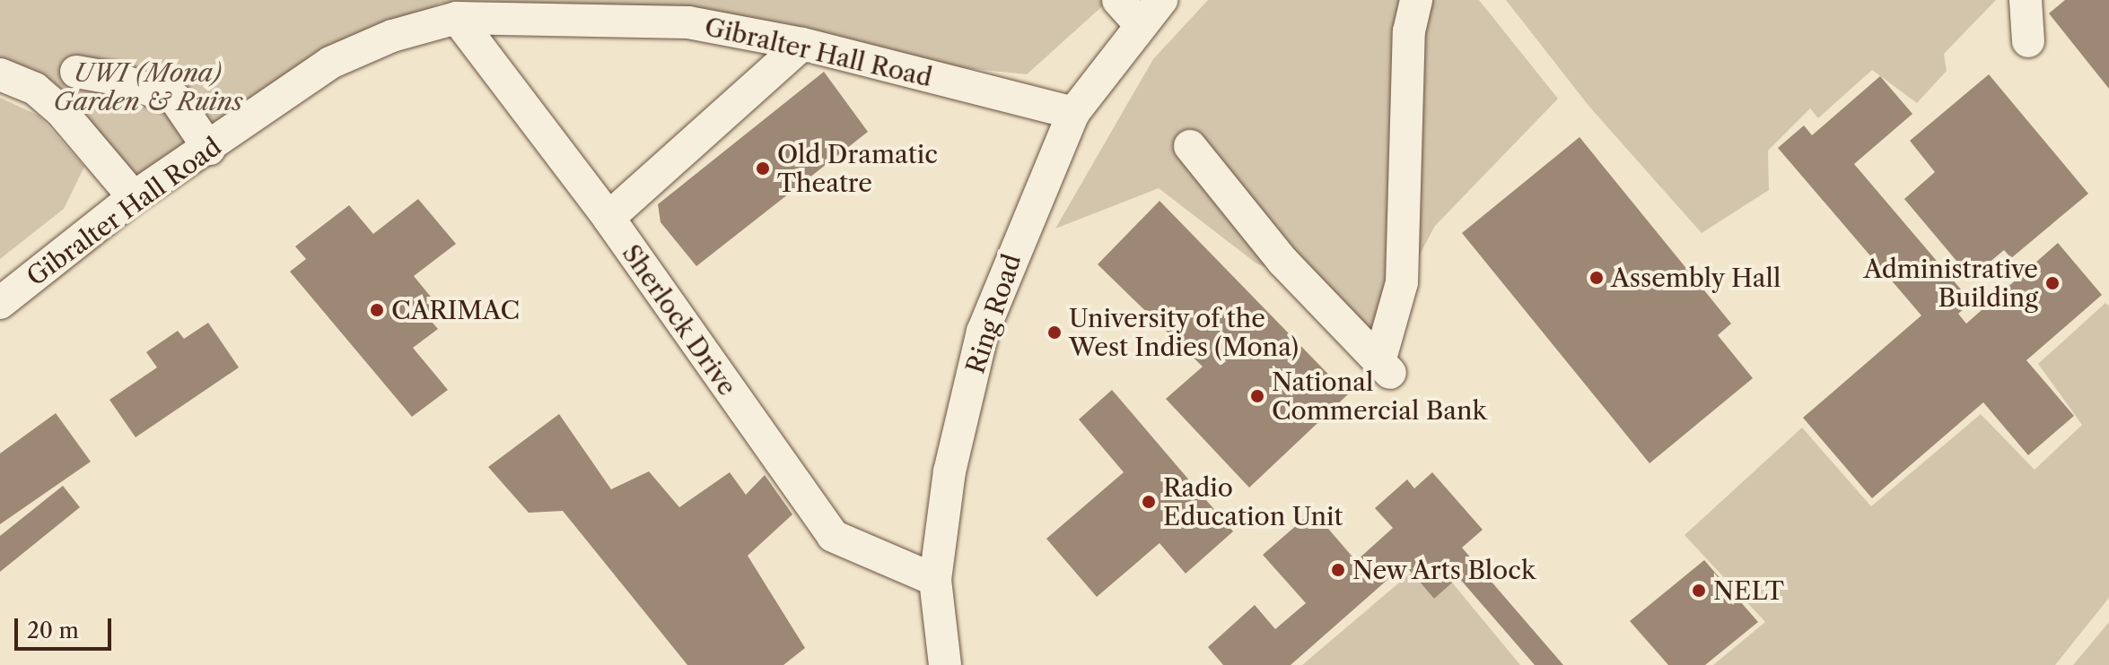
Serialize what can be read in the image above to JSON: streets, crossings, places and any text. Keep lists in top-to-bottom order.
{
  "streets": {
    "street": ["Gibralter Hall Road", "Ring Road", "Sherlock Drive"]
  },
  "crossings": [
    ["Gibralter Hall Road", "Ring Road"],
    ["Gibralter Hall Road", "Sherlock Drive"],
    ["Ring Road", "Sherlock Drive"]
  ],
  "parks": ["UWI (Mona) Garden & Ruins"],
  "places": [
    "Old Dramatic Theatre",
    "Assembly Hall",
    "Administrative Building",
    "CARIMAC",
    "University of the West Indies (Mona)",
    "National Commercial Bank",
    "Radio Education Unit",
    "New Arts Block",
    "NELT"
  ],
  "scale_bar": "20 m"
}
